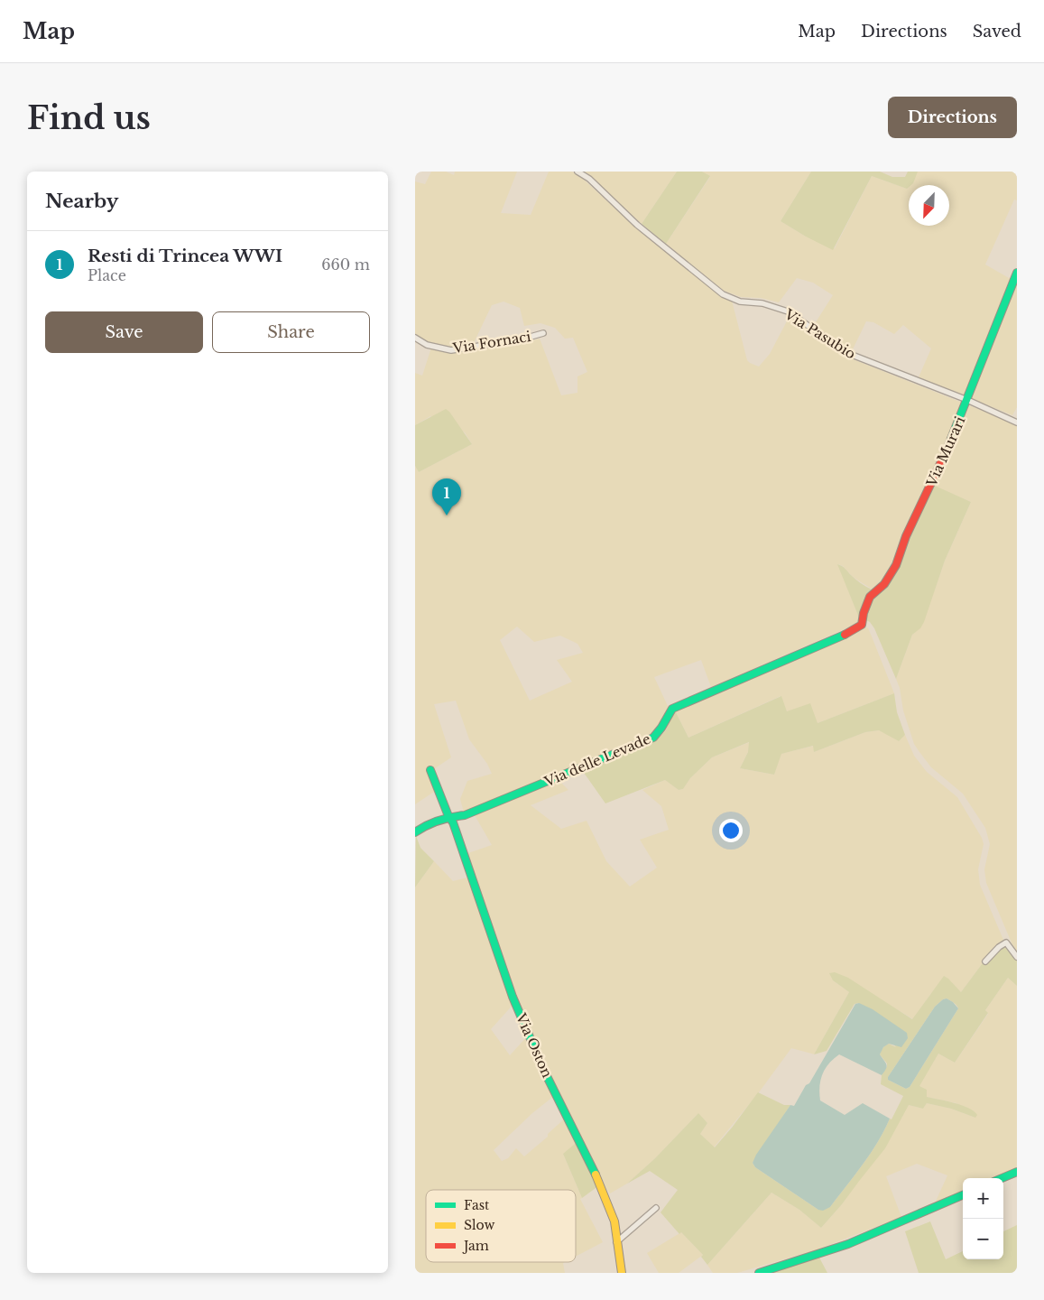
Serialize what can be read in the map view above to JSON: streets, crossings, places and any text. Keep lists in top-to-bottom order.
{
  "streets": {
    "street": [
      "Via Pasubio",
      "Via Fornaci",
      "Via Murari",
      "Via delle Levade",
      "Via Oston"
    ]
  },
  "crossings": [
    ["Via Pasubio", "Via Murari"],
    ["Via Murari", "Via delle Levade"],
    ["Via delle Levade", "Via Oston"]
  ],
  "legend": ["Fast", "Slow", "Jam"],
  "north": "bottom left",
  "page": {
    "header": "Map",
    "nav": ["Map", "Directions", "Saved"],
    "buttons": [
      "Directions",
      ["Save", "Share"]
    ],
    "title": "Find us",
    "heading": "Nearby",
    "list": [
      {
        "mark": "1",
        "name": "Resti di Trincea WWI",
        "note": "Place",
        "value": "660 m"
      }
    ],
    "pins": "1",
    "map_buttons": ["+", "−"]
  }
}
